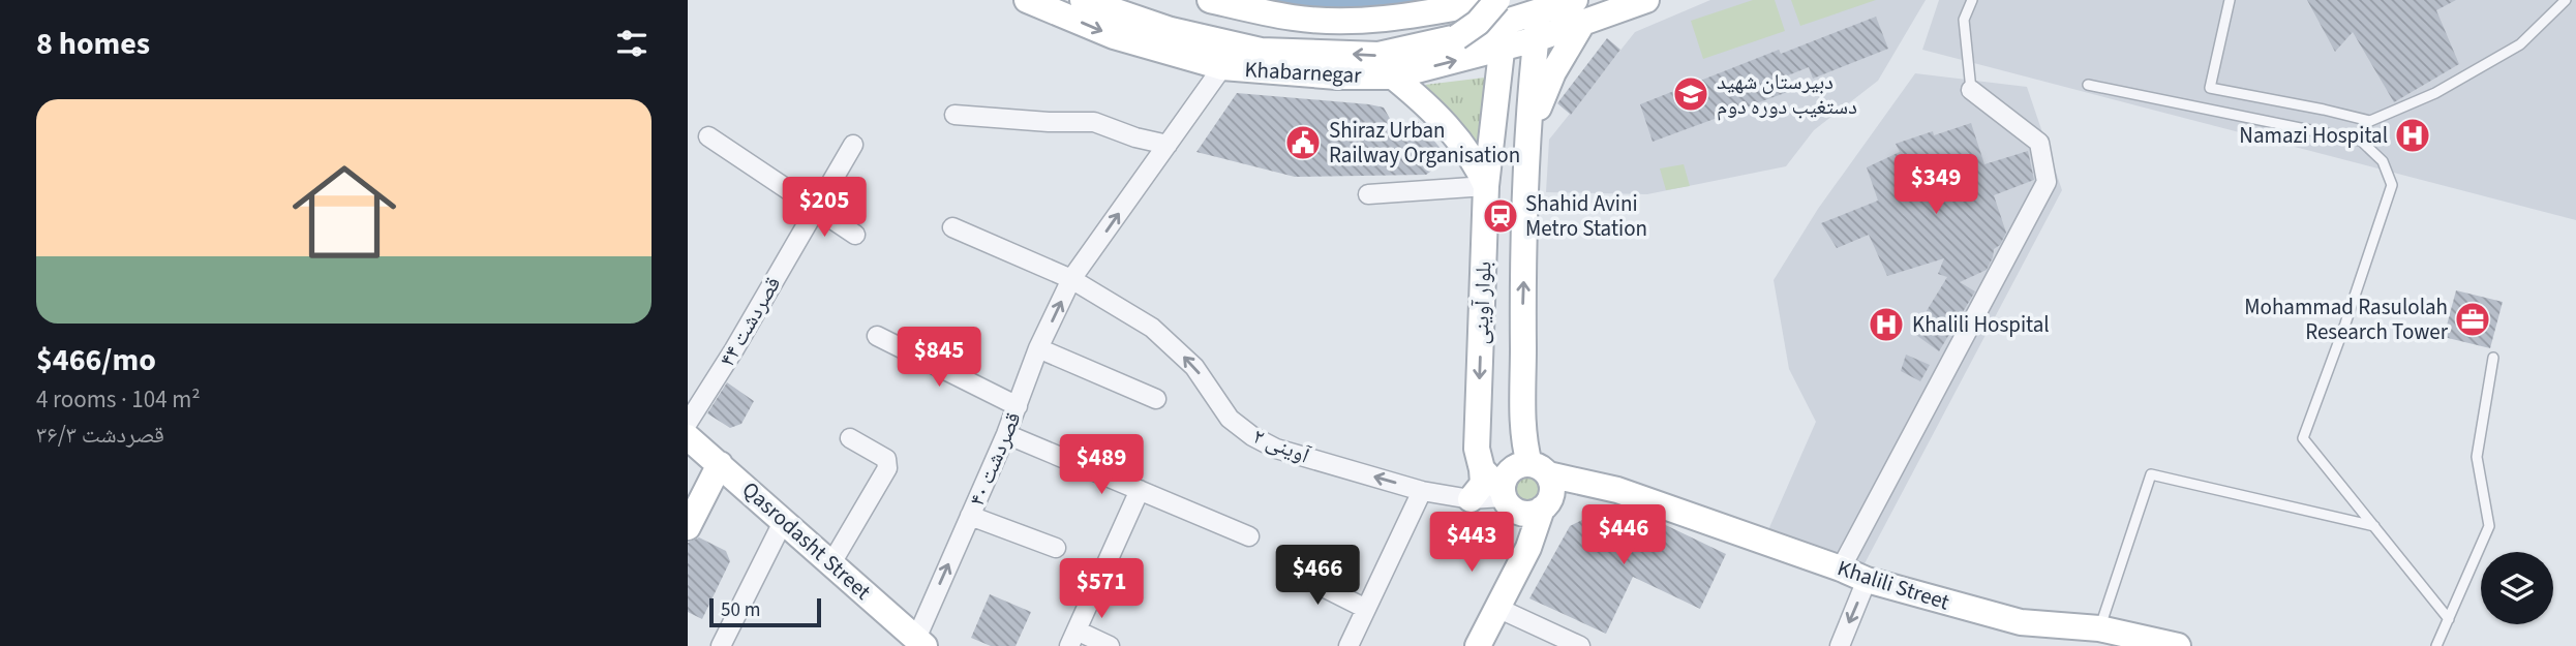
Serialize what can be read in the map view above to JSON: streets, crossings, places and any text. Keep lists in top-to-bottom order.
{
  "streets": {
    "street": [
      "Khabarnegar",
      "بلوار آوینی",
      "۴۴ قصردشت",
      "۲ آوینی",
      "۴۰ قصردشت",
      "Qasrodasht Street",
      "Khalili Street"
    ]
  },
  "crossings": [
    ["Khabarnegar", "بلوار آوینی"],
    ["Khabarnegar", "۴۰ قصردشت"],
    ["بلوار آوینی", "۲ آوینی"],
    ["بلوار آوینی", "Khalili Street"],
    ["۲ آوینی", "۴۰ قصردشت"],
    ["۴۰ قصردشت", "Qasrodasht Street"]
  ],
  "one_way": ["۴۰ قصردشت"],
  "places": {
    "school or university": ["دبیرستان شهید دستغیب دوره دوم"],
    "hospital": ["Namazi Hospital", "Khalili Hospital"],
    "public building": ["Shiraz Urban Railway Organisation"],
    "station": ["Shahid Avini Metro Station"],
    "office": ["Mohammad Rasulolah Research Tower"]
  },
  "scale_bar": "50 m",
  "page": {
    "heading": "8 homes",
    "list": [
      {
        "name": "$466/mo",
        "note": "4 rooms · 104 m² · ۳۶/۳ قصردشت"
      }
    ],
    "price": [
      "$349",
      "$205",
      "$845",
      "$489",
      "$446",
      "$443",
      "$466",
      "$571"
    ],
    "scale": "50 m"
  }
}
